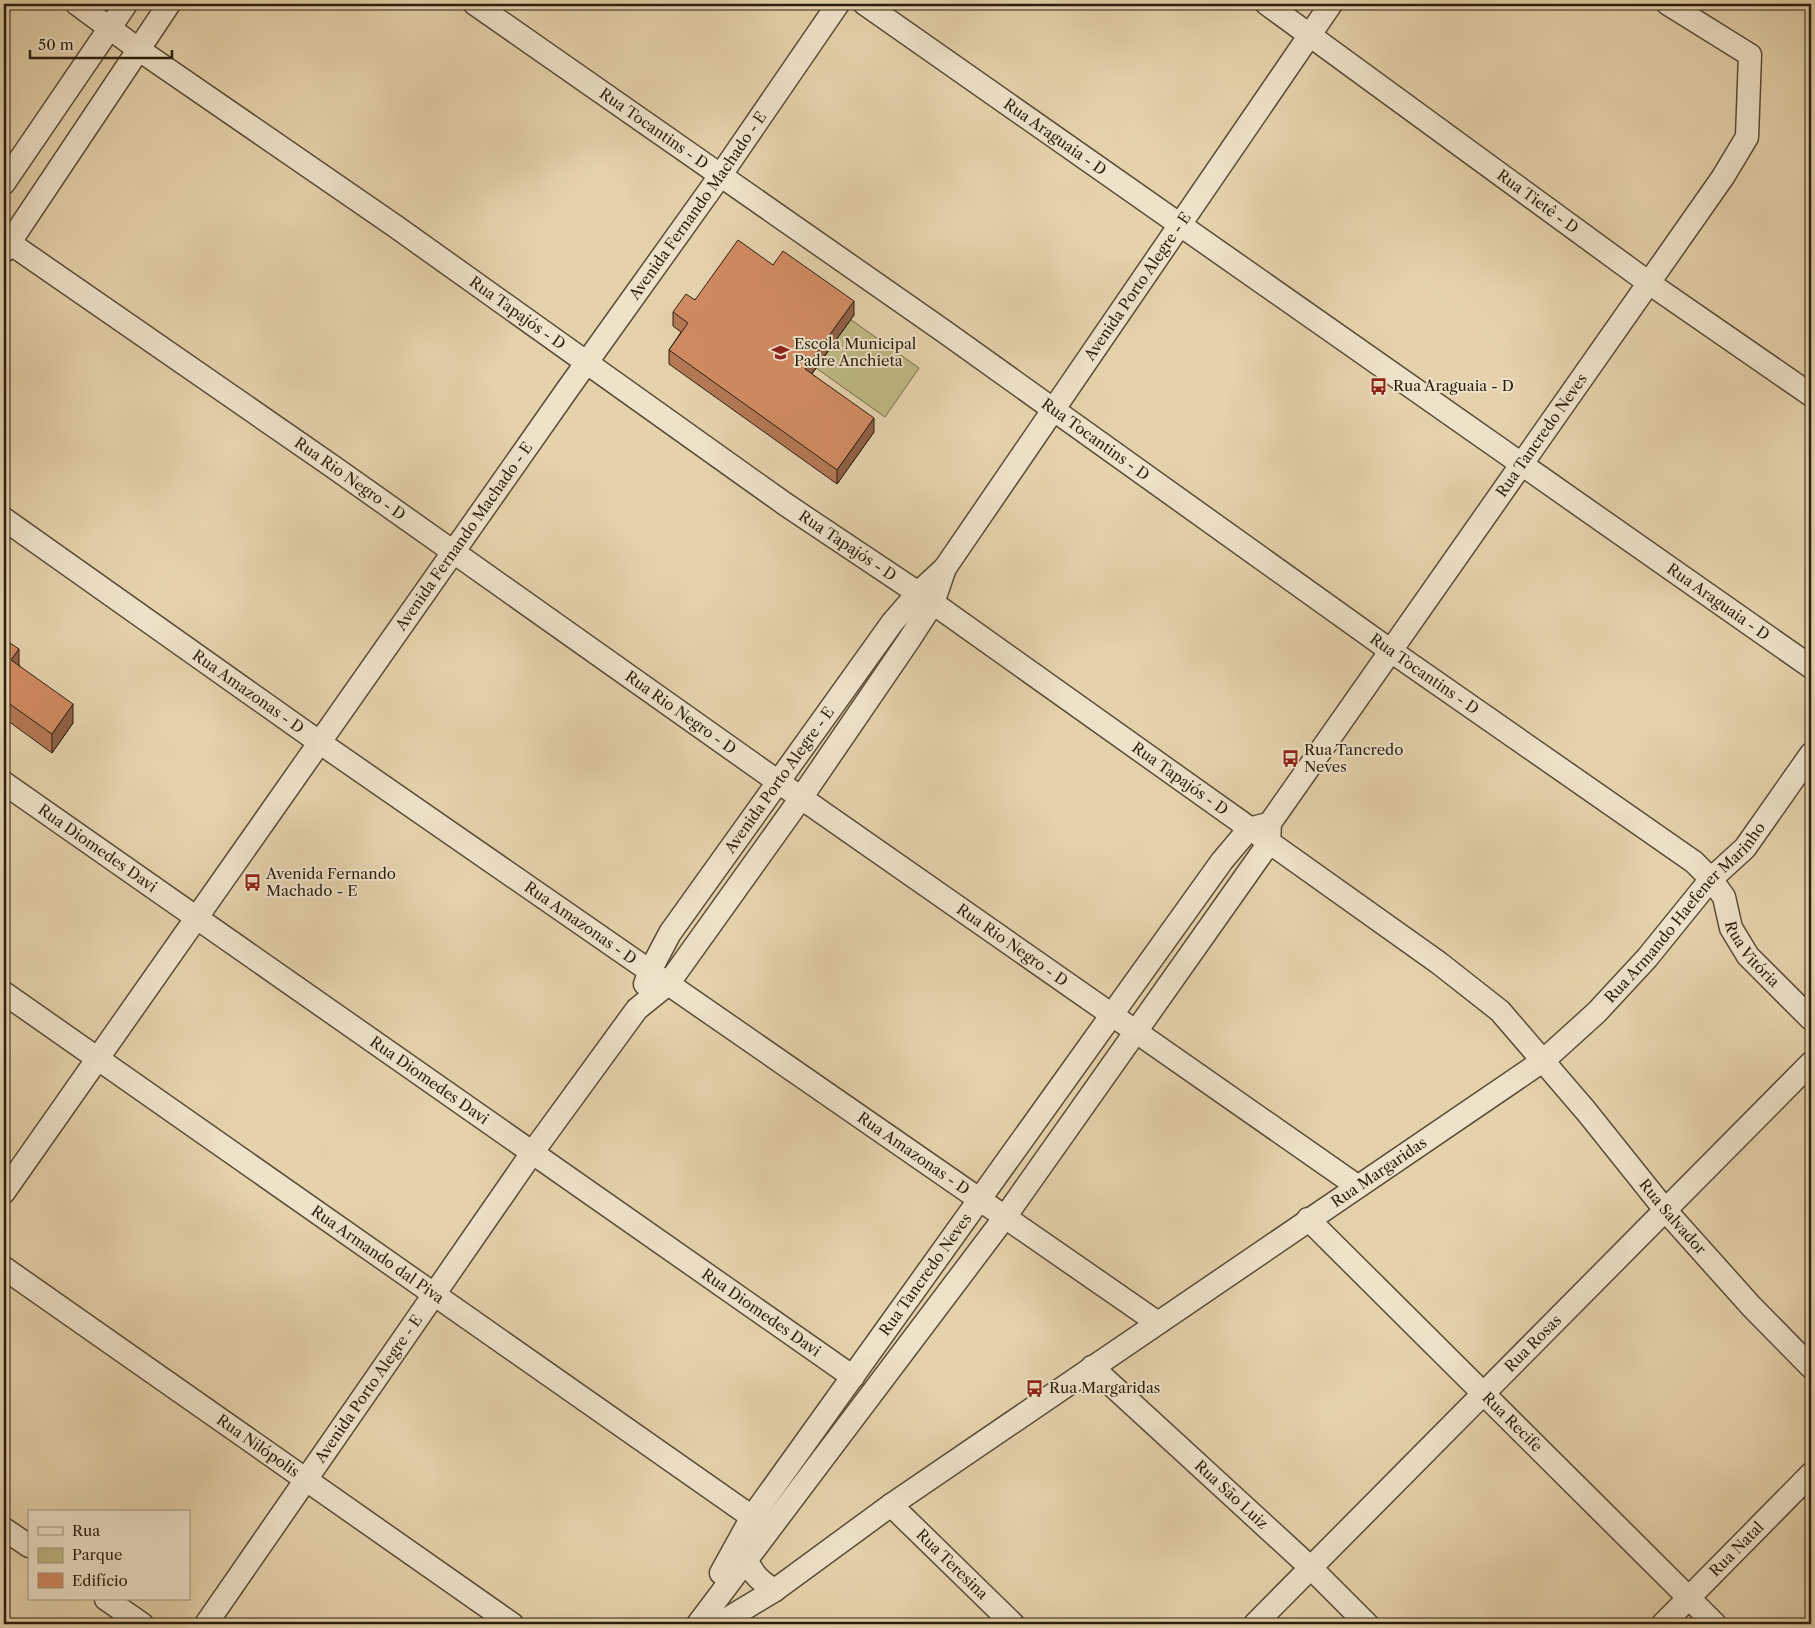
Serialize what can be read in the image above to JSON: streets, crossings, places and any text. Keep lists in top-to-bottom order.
{
  "streets": {
    "street": [
      "Rua Tocantins - D",
      "Rua Araguaia - D",
      "Rua Tietê - D",
      "Avenida Fernando Machado - E",
      "Avenida Porto Alegre - E",
      "Rua Tapajós - D",
      "Rua Tancredo Neves",
      "Rua Rio Negro - D",
      "Rua Amazonas - D",
      "Rua Diomedes Davi",
      "Rua Armando Haefener Marinho",
      "Rua Vitória",
      "Rua Margaridas",
      "Rua Salvador",
      "Rua Armando dal Piva",
      "Rua Rosas",
      "Rua Recife",
      "Rua Nilópolis",
      "Rua São Luiz",
      "Rua Natal",
      "Rua Teresina"
    ]
  },
  "crossings": [
    ["Rua Tocantins - D", "Avenida Fernando Machado - E"],
    ["Rua Tocantins - D", "Avenida Porto Alegre - E"],
    ["Rua Tocantins - D", "Rua Tancredo Neves"],
    ["Rua Tocantins - D", "Rua Armando Haefener Marinho"],
    ["Rua Tocantins - D", "Rua Vitória"],
    ["Rua Araguaia - D", "Avenida Porto Alegre - E"],
    ["Rua Araguaia - D", "Rua Tancredo Neves"],
    ["Rua Tietê - D", "Avenida Porto Alegre - E"],
    ["Rua Tietê - D", "Rua Tancredo Neves"],
    ["Avenida Fernando Machado - E", "Rua Tapajós - D"],
    ["Avenida Fernando Machado - E", "Rua Rio Negro - D"],
    ["Avenida Fernando Machado - E", "Rua Amazonas - D"],
    ["Avenida Fernando Machado - E", "Rua Diomedes Davi"],
    ["Avenida Fernando Machado - E", "Rua Armando dal Piva"],
    ["Avenida Porto Alegre - E", "Rua Tapajós - D"],
    ["Avenida Porto Alegre - E", "Rua Rio Negro - D"],
    ["Avenida Porto Alegre - E", "Rua Amazonas - D"],
    ["Avenida Porto Alegre - E", "Rua Diomedes Davi"],
    ["Avenida Porto Alegre - E", "Rua Armando dal Piva"],
    ["Avenida Porto Alegre - E", "Rua Nilópolis"],
    ["Rua Tapajós - D", "Rua Tancredo Neves"],
    ["Rua Tapajós - D", "Rua Armando Haefener Marinho"],
    ["Rua Tapajós - D", "Rua Margaridas"],
    ["Rua Tapajós - D", "Rua Salvador"],
    ["Rua Tancredo Neves", "Rua Rio Negro - D"],
    ["Rua Tancredo Neves", "Rua Amazonas - D"],
    ["Rua Tancredo Neves", "Rua Diomedes Davi"],
    ["Rua Tancredo Neves", "Rua Armando dal Piva"],
    ["Rua Rio Negro - D", "Rua Margaridas"],
    ["Rua Amazonas - D", "Rua Margaridas"],
    ["Rua Armando Haefener Marinho", "Rua Vitória"],
    ["Rua Armando Haefener Marinho", "Rua Margaridas"],
    ["Rua Armando Haefener Marinho", "Rua Salvador"],
    ["Rua Margaridas", "Rua Salvador"],
    ["Rua Margaridas", "Rua Recife"],
    ["Rua Margaridas", "Rua São Luiz"],
    ["Rua Margaridas", "Rua Teresina"],
    ["Rua Salvador", "Rua Rosas"],
    ["Rua Rosas", "Rua Recife"],
    ["Rua Rosas", "Rua São Luiz"],
    ["Rua Recife", "Rua Natal"]
  ],
  "places": {
    "school or university": ["Escola Municipal Padre Anchieta"],
    "bus stop": [
      "Rua Araguaia - D",
      "Rua Tancredo Neves",
      "Avenida Fernando Machado - E",
      "Rua Margaridas"
    ]
  },
  "legend": ["Rua", "Parque", "Edifício"],
  "scale_bar": "50 m"
}
